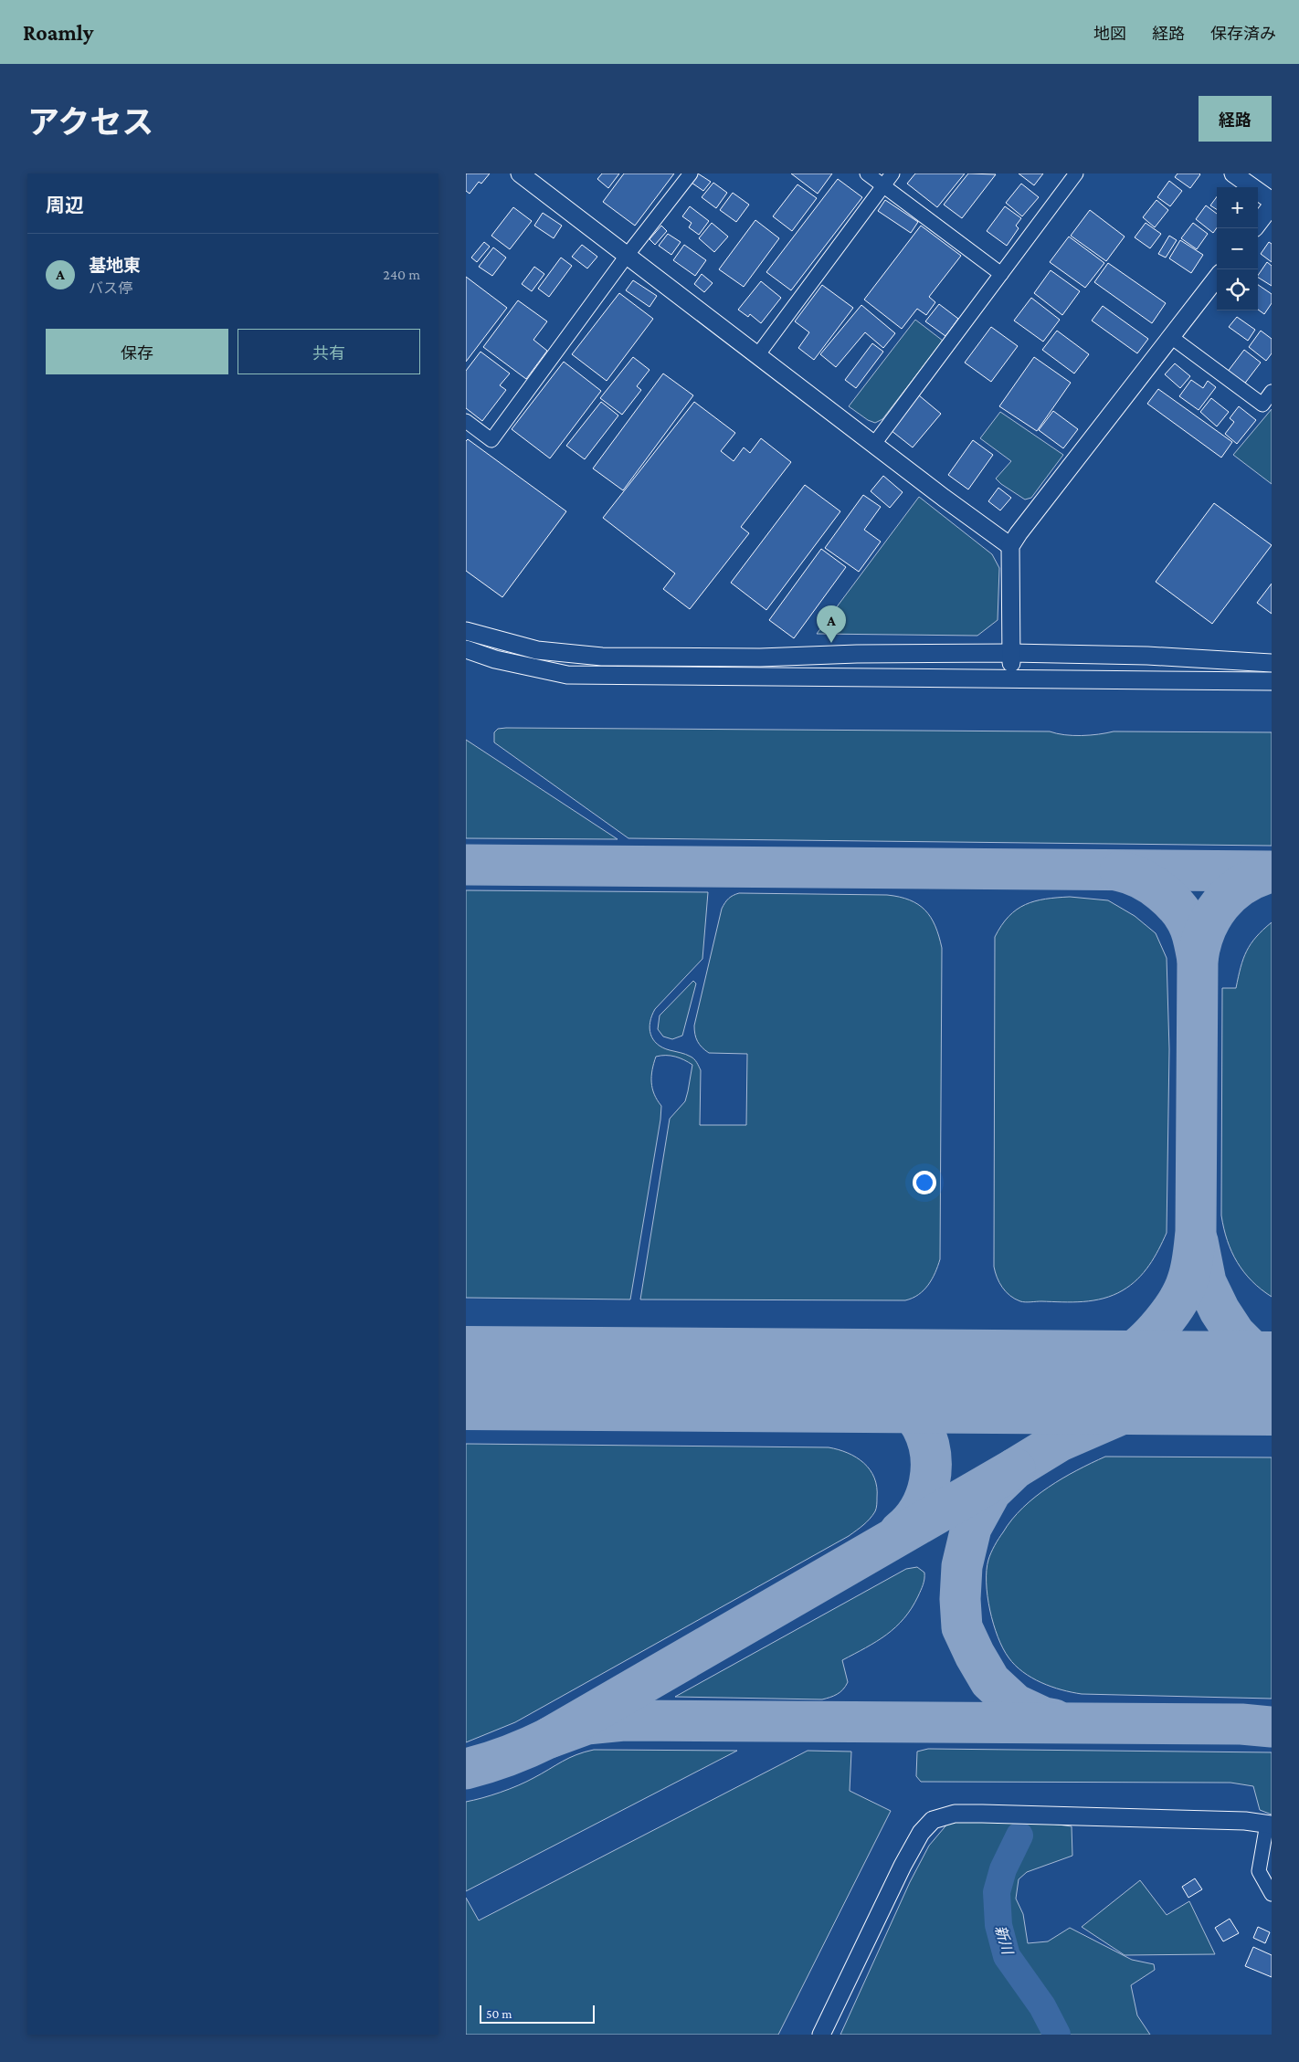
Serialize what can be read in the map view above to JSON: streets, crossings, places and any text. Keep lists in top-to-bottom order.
{
  "water": ["新川"],
  "scale_bar": "50 m",
  "page": {
    "header": "Roamly",
    "nav": ["地図", "経路", "保存済み"],
    "title": "アクセス",
    "buttons": [
      "経路",
      ["保存", "共有"]
    ],
    "heading": "周辺",
    "map_buttons": ["+", "−"],
    "list": [
      {
        "mark": "A",
        "name": "基地東",
        "note": "バス停",
        "value": "240 m"
      }
    ],
    "pins": "A",
    "scale": "50 m"
  }
}
